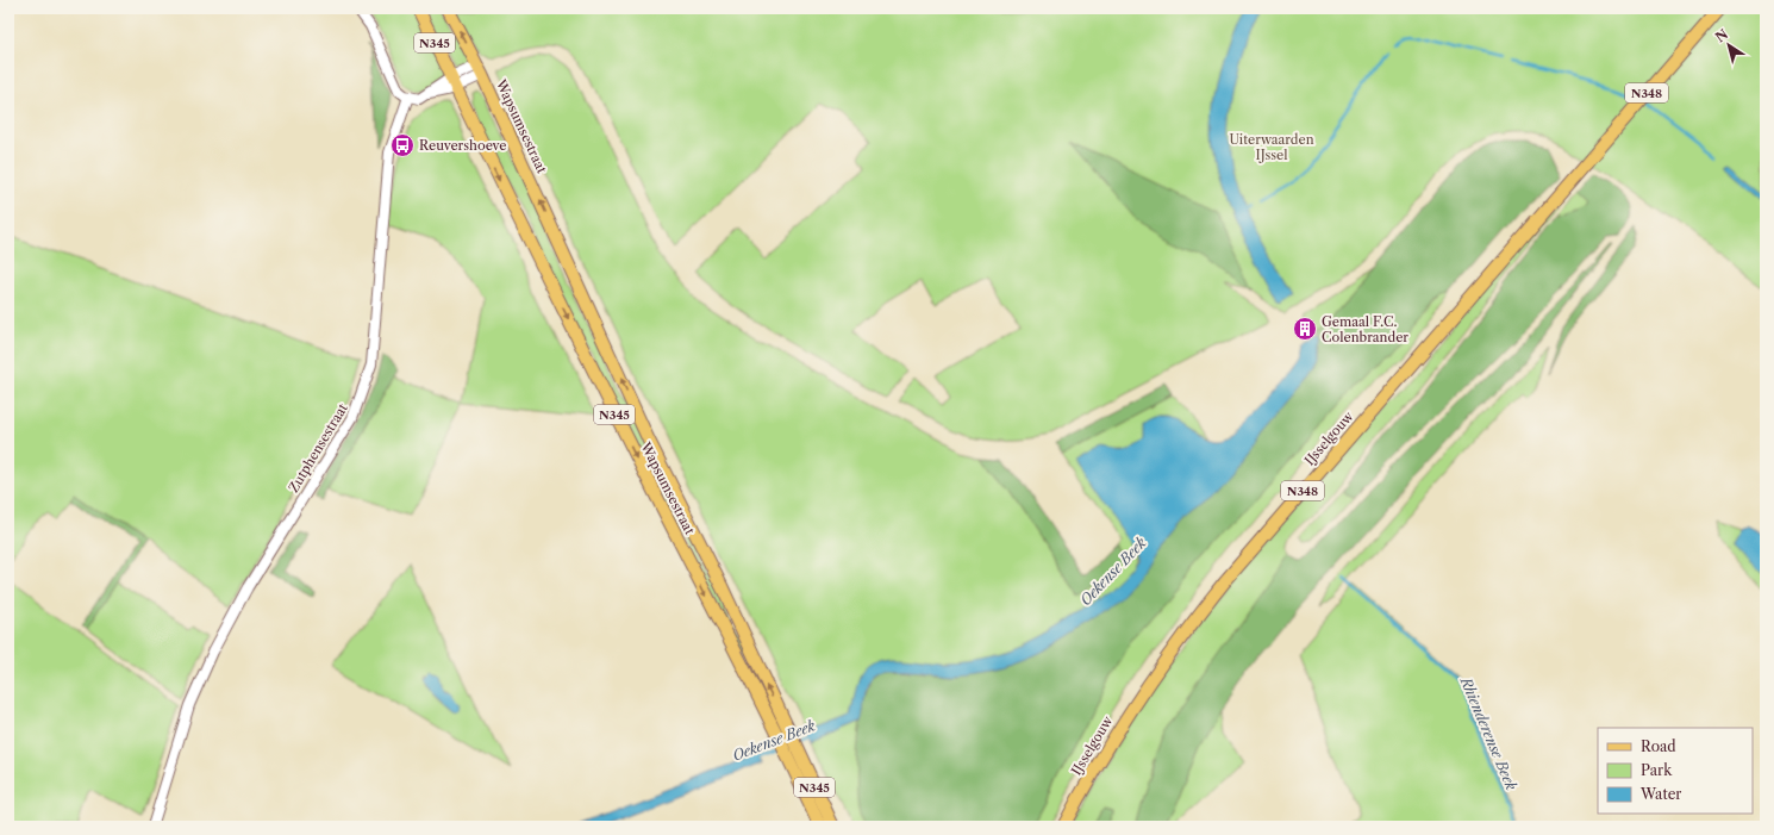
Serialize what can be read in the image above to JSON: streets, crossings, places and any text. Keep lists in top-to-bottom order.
{
  "streets": {
    "main road": [
      "N345",
      "N348",
      "Wapsumsestraat",
      "IJsselgouw"
    ],
    "street": ["Zutphensestraat"]
  },
  "water": ["Oekense Beek", "Rhienderense Beek"],
  "parks": ["Uiterwaarden IJssel"],
  "places": {
    "bus stop": ["Reuvershoeve"],
    "building": ["Gemaal F.C. Colenbrander"]
  },
  "legend": ["Road", "Park", "Water"],
  "north": "top left"
}
